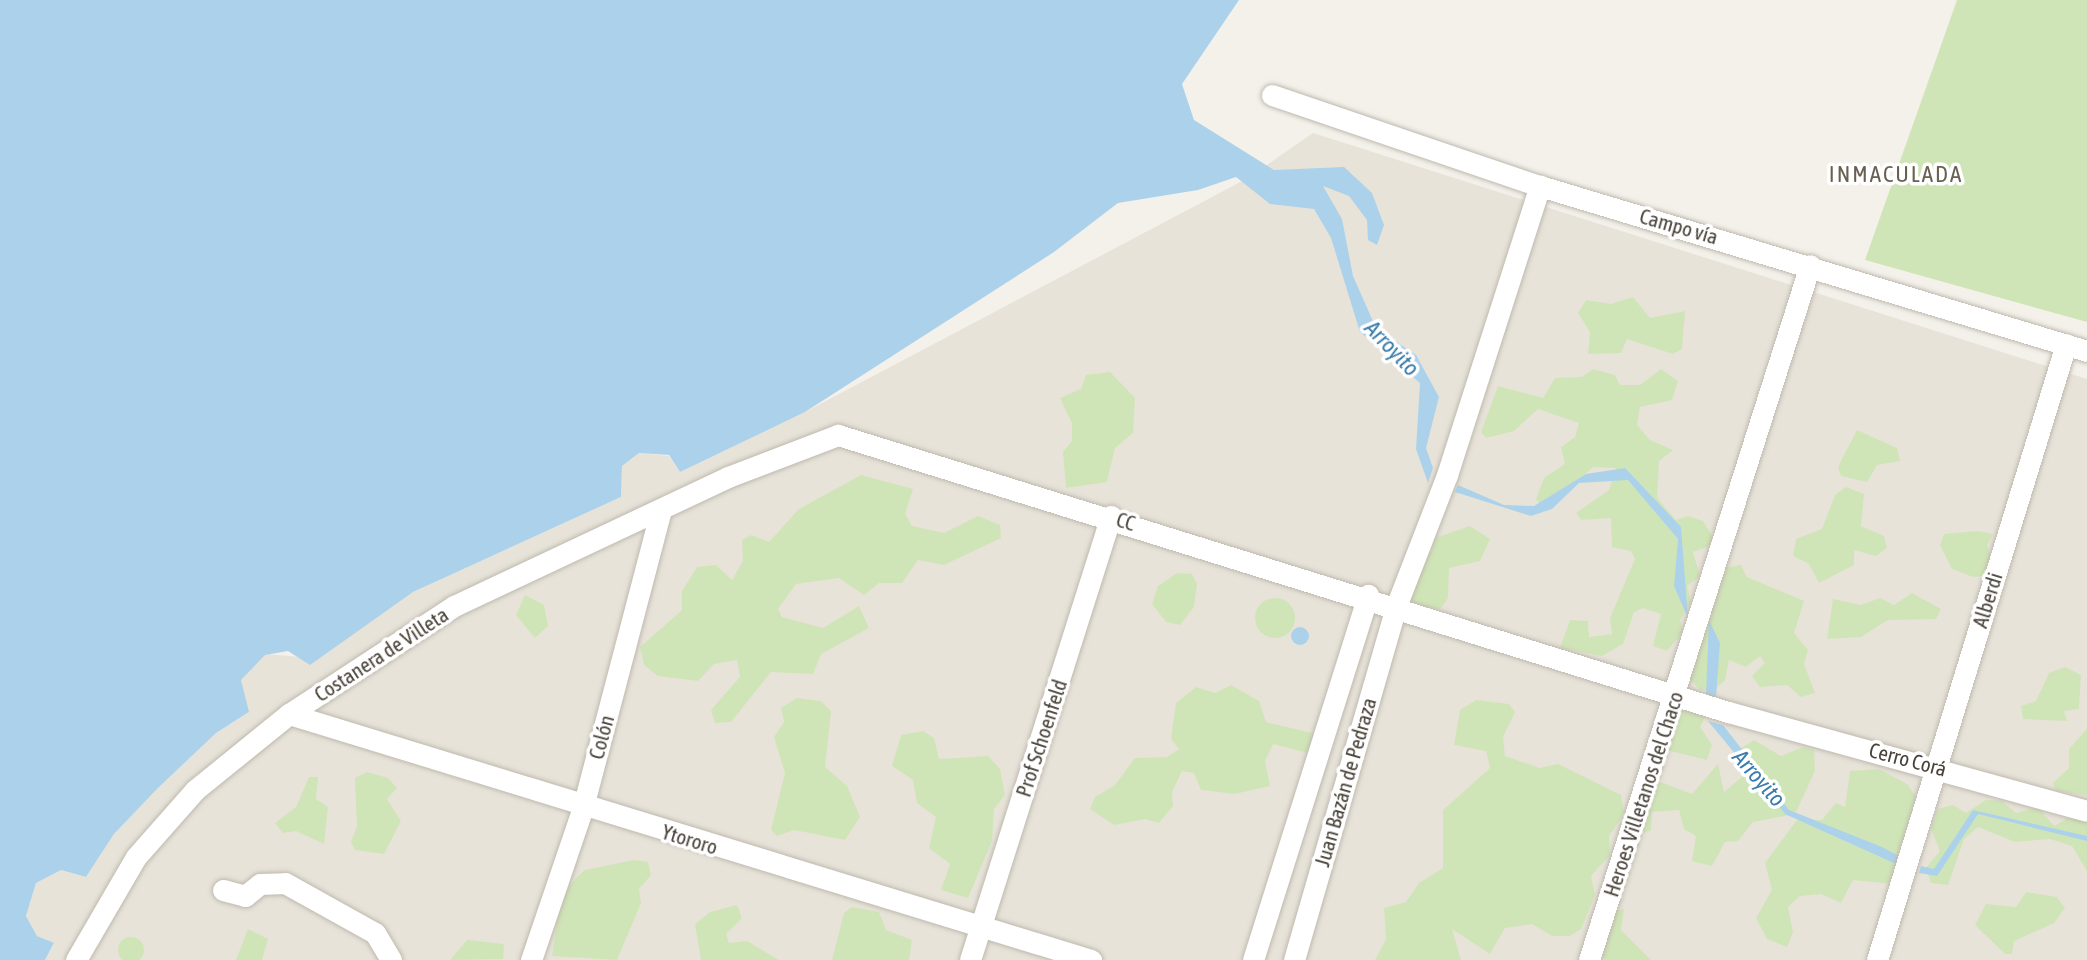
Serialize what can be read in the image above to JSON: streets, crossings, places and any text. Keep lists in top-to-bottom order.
{
  "streets": {
    "street": [
      "Campo vía",
      "CC",
      "Alberdi",
      "Costanera de Villeta",
      "Colón",
      "Prof Schoenfeld",
      "Cerro Corá",
      "Juan Bazán de Pedraza",
      "Heroes Villetanos del Chaco",
      "Ytororo"
    ]
  },
  "crossings": [
    ["Campo vía", "Alberdi"],
    ["Campo vía", "Juan Bazán de Pedraza"],
    ["Campo vía", "Heroes Villetanos del Chaco"],
    ["CC", "Costanera de Villeta"],
    ["CC", "Prof Schoenfeld"],
    ["CC", "Juan Bazán de Pedraza"],
    ["Alberdi", "Cerro Corá"],
    ["Costanera de Villeta", "Colón"],
    ["Costanera de Villeta", "Ytororo"],
    ["Colón", "Ytororo"],
    ["Prof Schoenfeld", "Ytororo"],
    ["Cerro Corá", "Heroes Villetanos del Chaco"]
  ],
  "districts": ["INMACULADA"],
  "water": ["Arroyito"]
}
